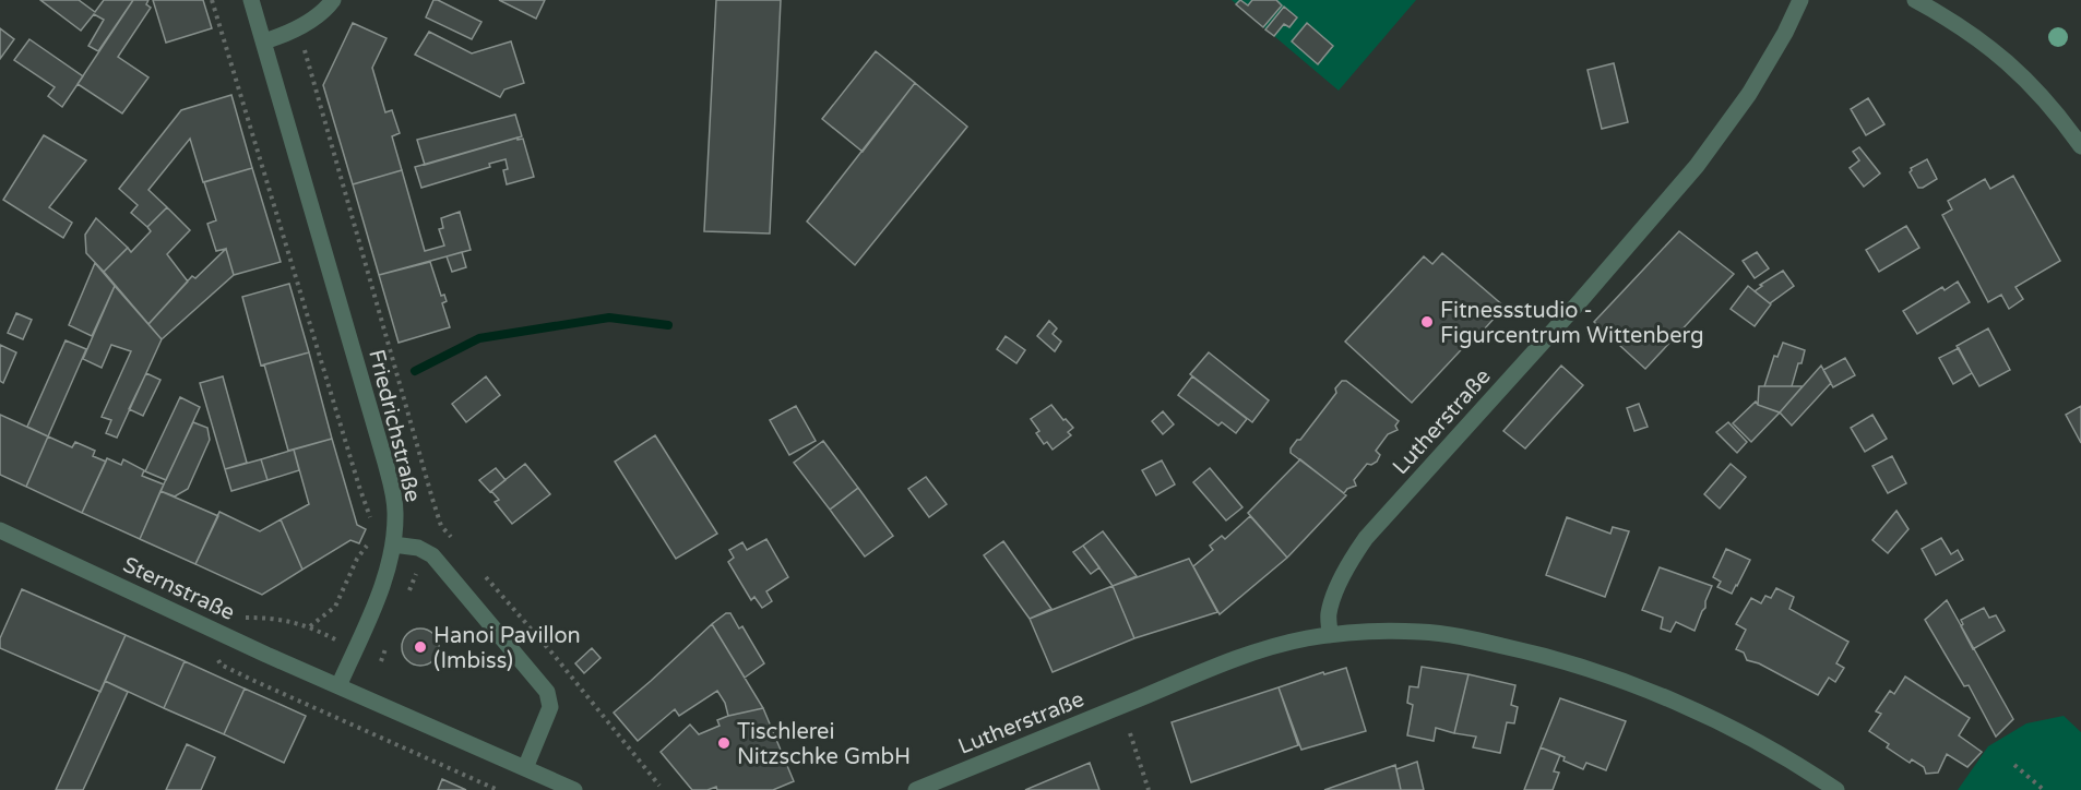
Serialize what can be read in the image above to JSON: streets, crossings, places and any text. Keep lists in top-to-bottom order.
{
  "streets": {
    "street": ["Lutherstraße", "Friedrichstraße", "Sternstraße"]
  },
  "crossings": [
    ["Friedrichstraße", "Sternstraße"]
  ],
  "places": ["Fitnessstudio - Figurcentrum Wittenberg", "Hanoi Pavillon (Imbiss)", "Tischlerei Nitzschke GmbH"]
}
